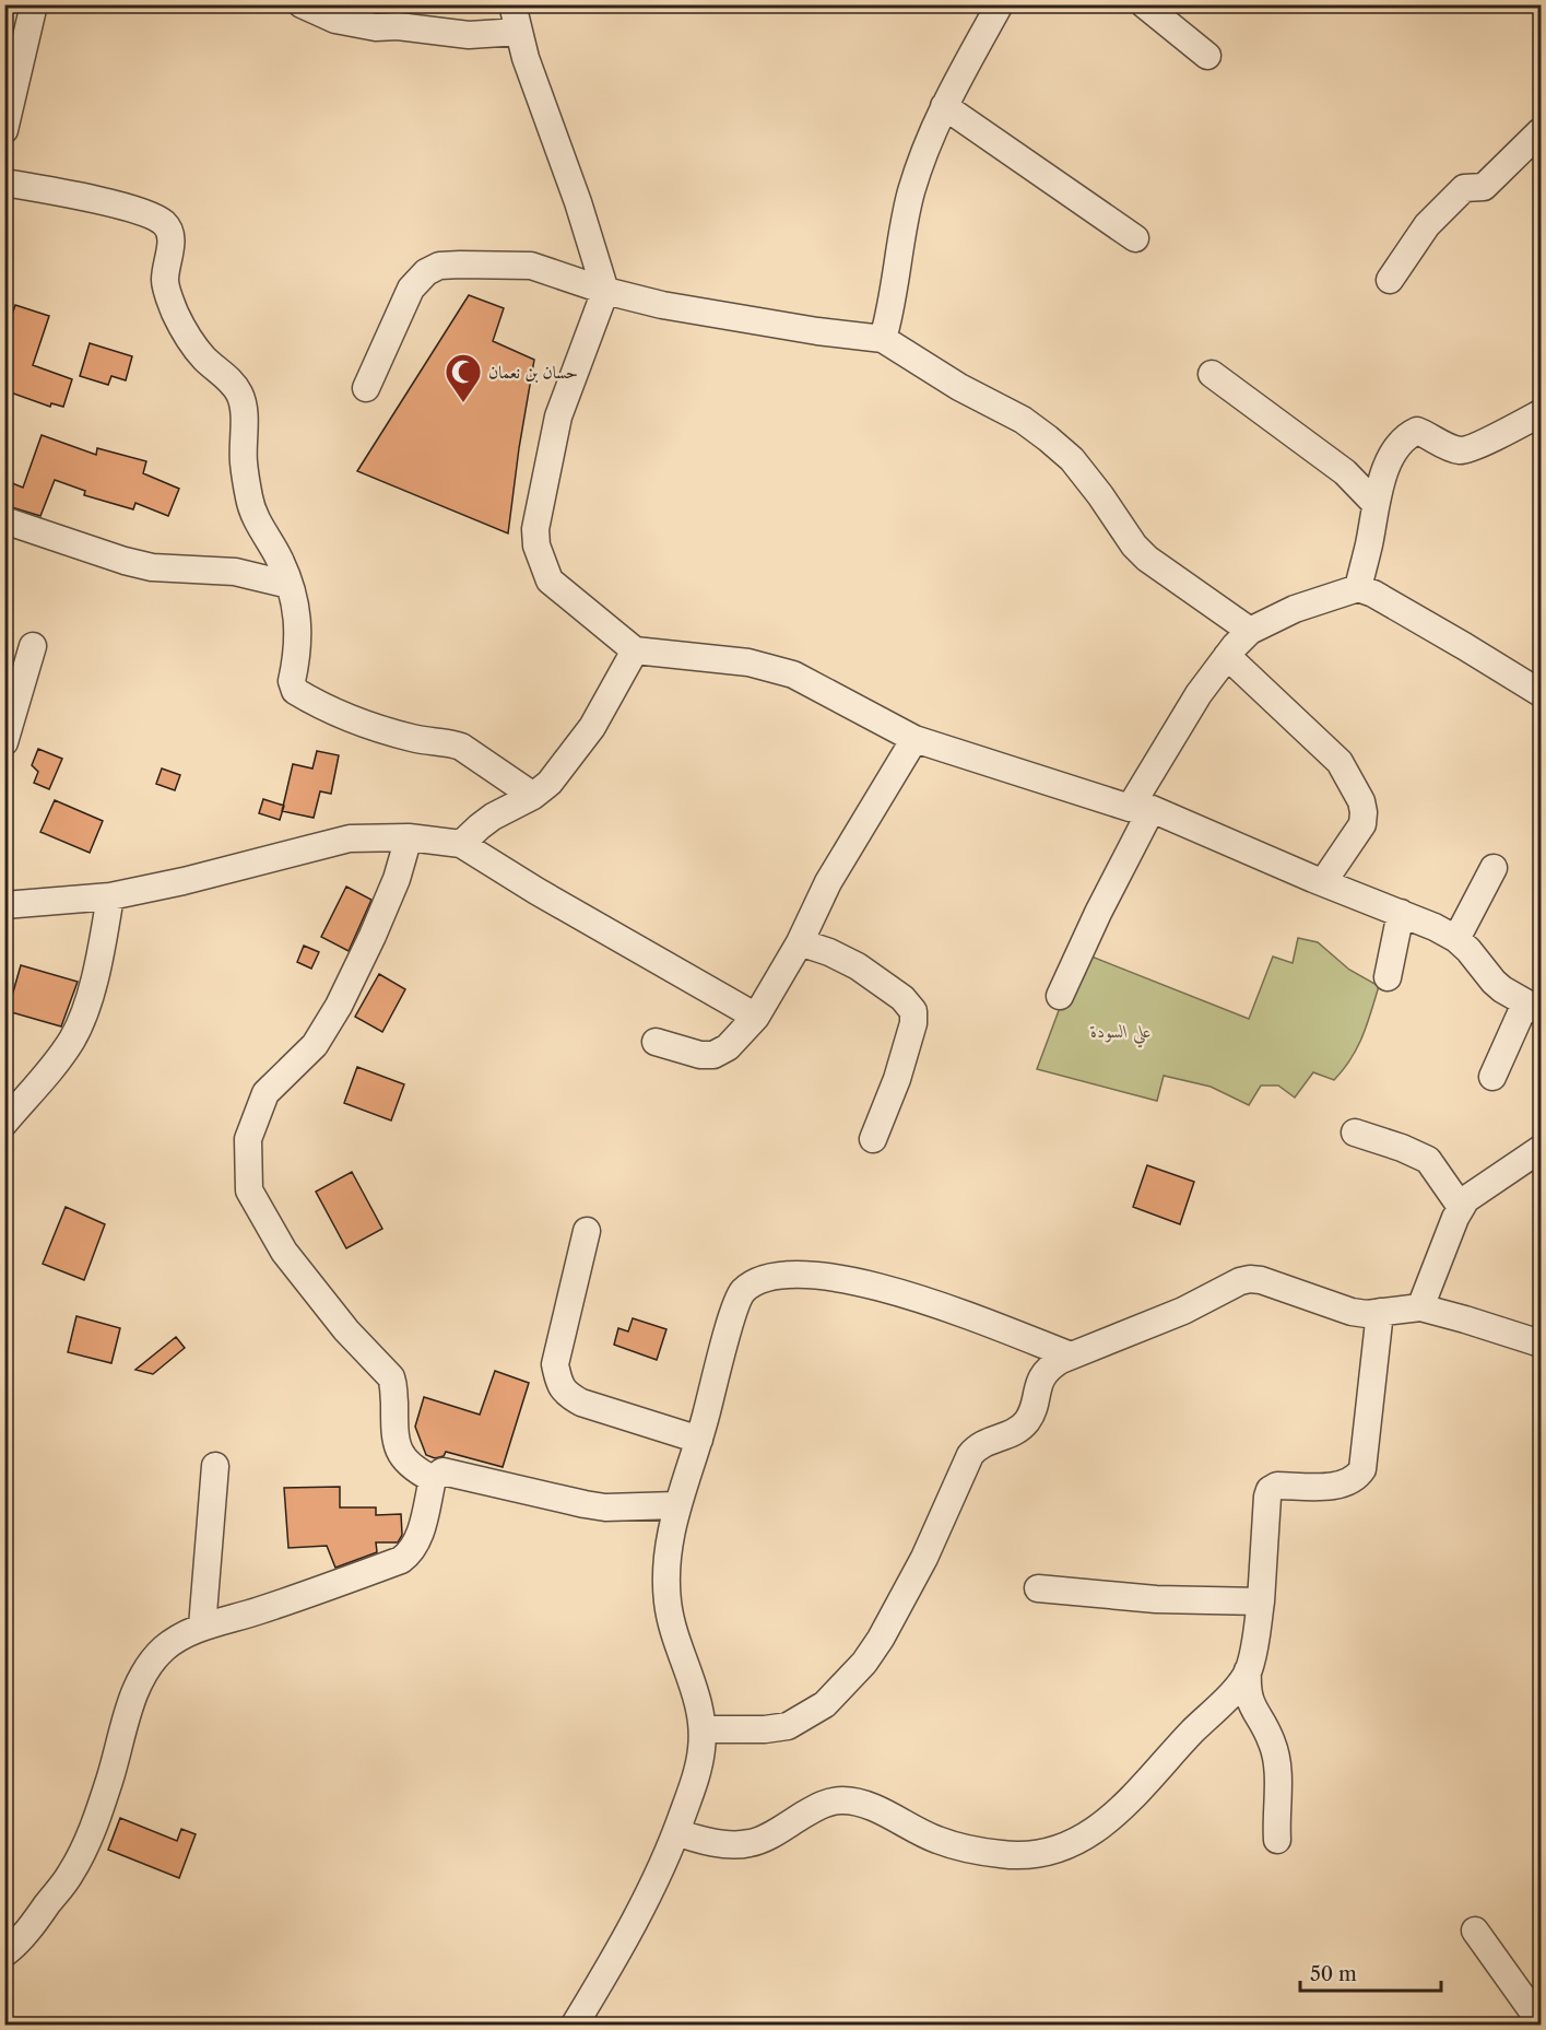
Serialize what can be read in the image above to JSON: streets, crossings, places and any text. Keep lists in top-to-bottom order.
{
  "parks": ["علي السودة"],
  "places": {
    "mosque": ["حسان بن نعمان"]
  },
  "scale_bar": "50 m"
}
